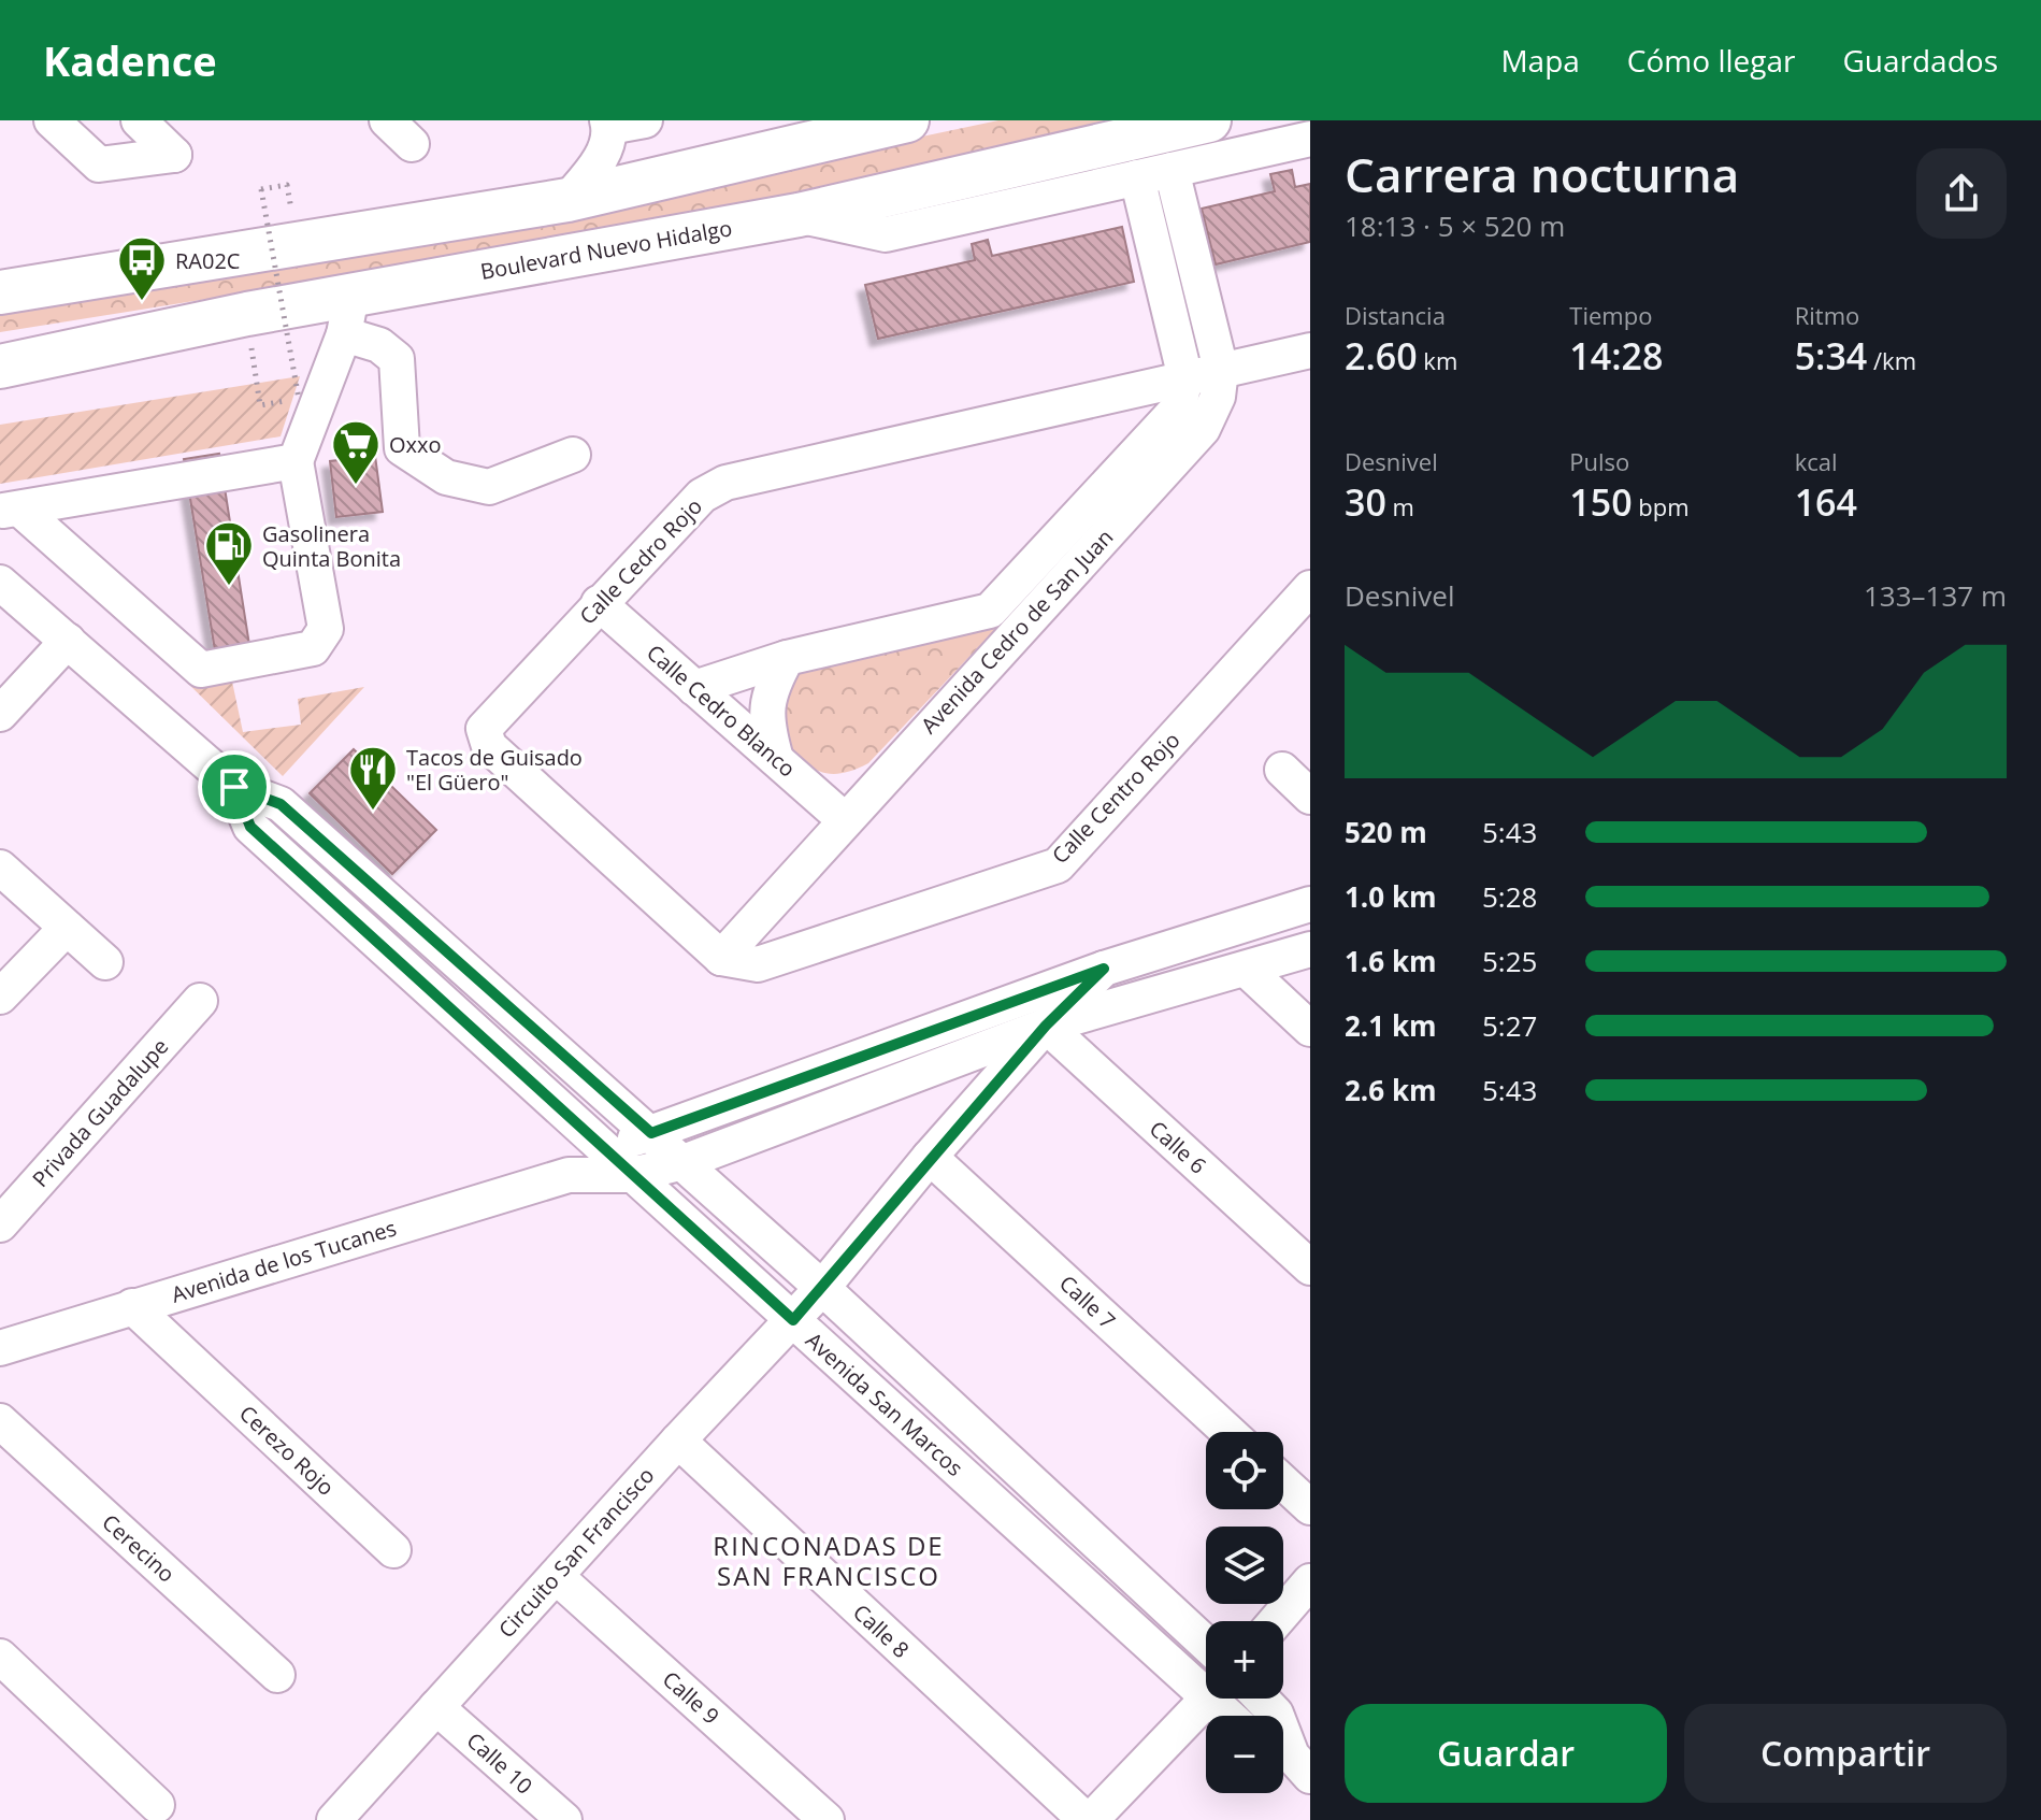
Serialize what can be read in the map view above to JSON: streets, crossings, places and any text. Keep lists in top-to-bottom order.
{
  "streets": {
    "main road": ["Boulevard Nuevo Hidalgo"],
    "street": [
      "Calle Cedro Rojo",
      "Avenida Cedro de San Juan",
      "Calle Cedro Blanco",
      "Calle Centro Rojo",
      "Privada Guadalupe",
      "Calle 6",
      "Avenida de los Tucanes",
      "Calle 7",
      "Avenida San Marcos",
      "Cerezo Rojo",
      "Cerecino",
      "Circuito San Francisco",
      "Calle 8",
      "Calle 9",
      "Calle 10"
    ]
  },
  "crossings": [
    ["Calle Cedro Rojo", "Avenida Cedro de San Juan"],
    ["Calle Cedro Rojo", "Calle Cedro Blanco"],
    ["Calle Cedro Rojo", "Calle Centro Rojo"],
    ["Avenida Cedro de San Juan", "Calle Cedro Blanco"],
    ["Avenida Cedro de San Juan", "Calle Centro Rojo"],
    ["Calle 6", "Avenida de los Tucanes"],
    ["Calle 6", "Circuito San Francisco"],
    ["Avenida de los Tucanes", "Avenida San Marcos"],
    ["Avenida de los Tucanes", "Cerezo Rojo"],
    ["Avenida de los Tucanes", "Circuito San Francisco"],
    ["Calle 7", "Circuito San Francisco"],
    ["Avenida San Marcos", "Circuito San Francisco"],
    ["Circuito San Francisco", "Calle 8"],
    ["Circuito San Francisco", "Calle 9"],
    ["Circuito San Francisco", "Calle 10"]
  ],
  "districts": ["RINCONADAS DE SAN FRANCISCO"],
  "places": {
    "bus stop": ["RA02C"],
    "supermarket": ["Oxxo"],
    "fuel station": ["Gasolinera Quinta Bonita"],
    "restaurant": ["Tacos de Guisado \"El Güero\""]
  },
  "page": {
    "header": "Kadence",
    "nav": ["Mapa", "Cómo llegar", "Guardados"],
    "heading": ["Carrera nocturna", "18:13 · 5 × 520 m"],
    "stats": [
      ["Distancia", "2.60 km"],
      ["Tiempo", "14:28"],
      ["Ritmo", "5:34 /km"],
      ["Desnivel", "30 m"],
      ["Pulso", "150 bpm"],
      ["kcal", "164"]
    ],
    "chart": ["Desnivel", "133–137 m"],
    "list": [
      {
        "name": "520 m",
        "note": "5:43"
      },
      {
        "name": "1.0 km",
        "note": "5:28"
      },
      {
        "name": "1.6 km",
        "note": "5:25"
      },
      {
        "name": "2.1 km",
        "note": "5:27"
      },
      {
        "name": "2.6 km",
        "note": "5:43"
      }
    ],
    "map_buttons": ["+", "−"],
    "buttons": ["Guardar", "Compartir"]
  }
}
